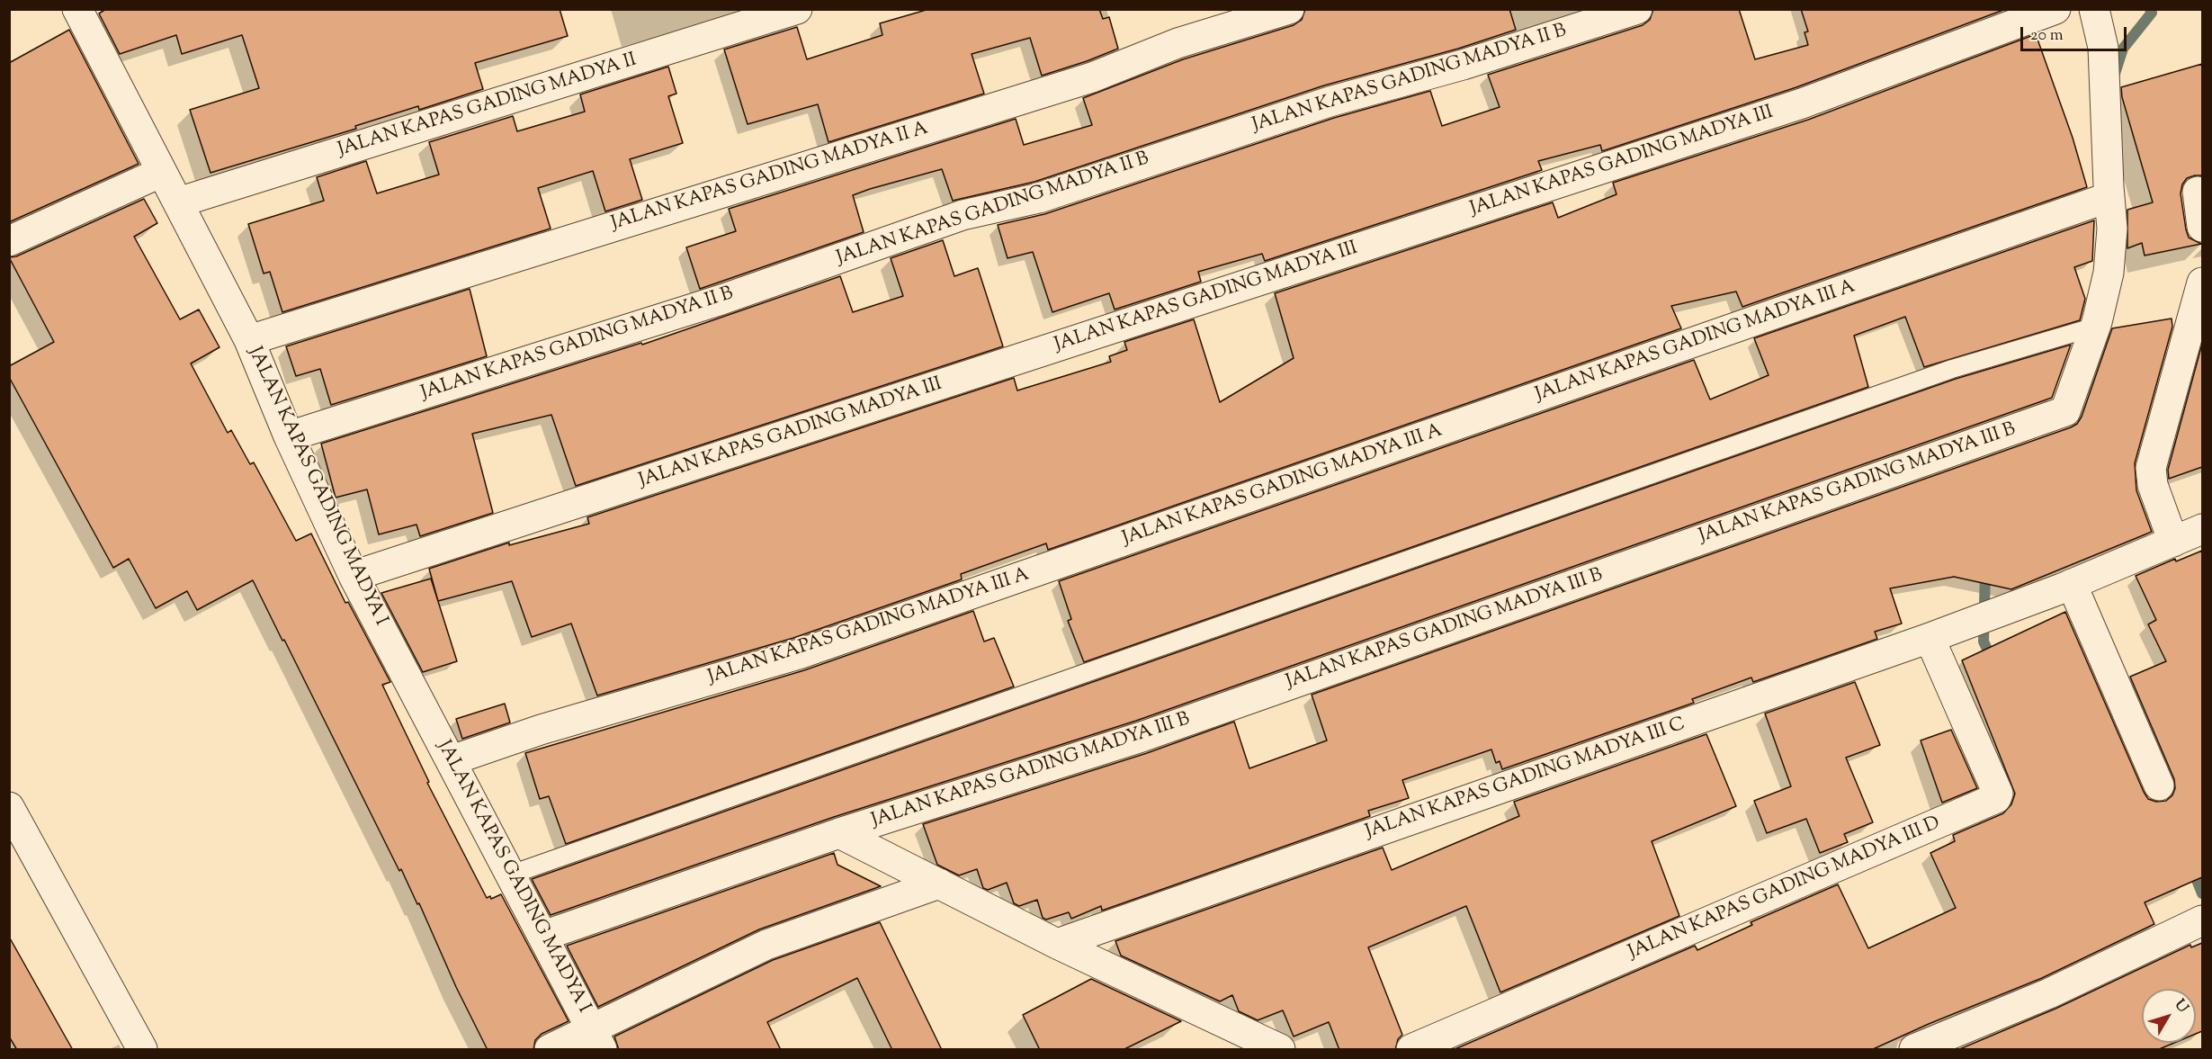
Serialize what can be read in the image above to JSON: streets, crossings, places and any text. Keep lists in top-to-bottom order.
{
  "streets": {
    "street": [
      "JALAN KAPAS GADING MADYA II B",
      "JALAN KAPAS GADING MADYA II",
      "JALAN KAPAS GADING MADYA III",
      "JALAN KAPAS GADING MADYA II A",
      "JALAN KAPAS GADING MADYA III A",
      "JALAN KAPAS GADING MADYA III B",
      "JALAN KAPAS GADING MADYA I",
      "JALAN KAPAS GADING MADYA III C",
      "JALAN KAPAS GADING MADYA III D"
    ]
  },
  "crossings": [
    ["JALAN KAPAS GADING MADYA II B", "JALAN KAPAS GADING MADYA I"],
    ["JALAN KAPAS GADING MADYA II", "JALAN KAPAS GADING MADYA I"],
    ["JALAN KAPAS GADING MADYA III", "JALAN KAPAS GADING MADYA I"],
    ["JALAN KAPAS GADING MADYA II A", "JALAN KAPAS GADING MADYA I"],
    ["JALAN KAPAS GADING MADYA III A", "JALAN KAPAS GADING MADYA I"],
    ["JALAN KAPAS GADING MADYA III B", "JALAN KAPAS GADING MADYA I"],
    ["JALAN KAPAS GADING MADYA III B", "JALAN KAPAS GADING MADYA III C"],
    ["JALAN KAPAS GADING MADYA III C", "JALAN KAPAS GADING MADYA III D"]
  ],
  "scale_bar": "20 m",
  "north": "top right"
}
